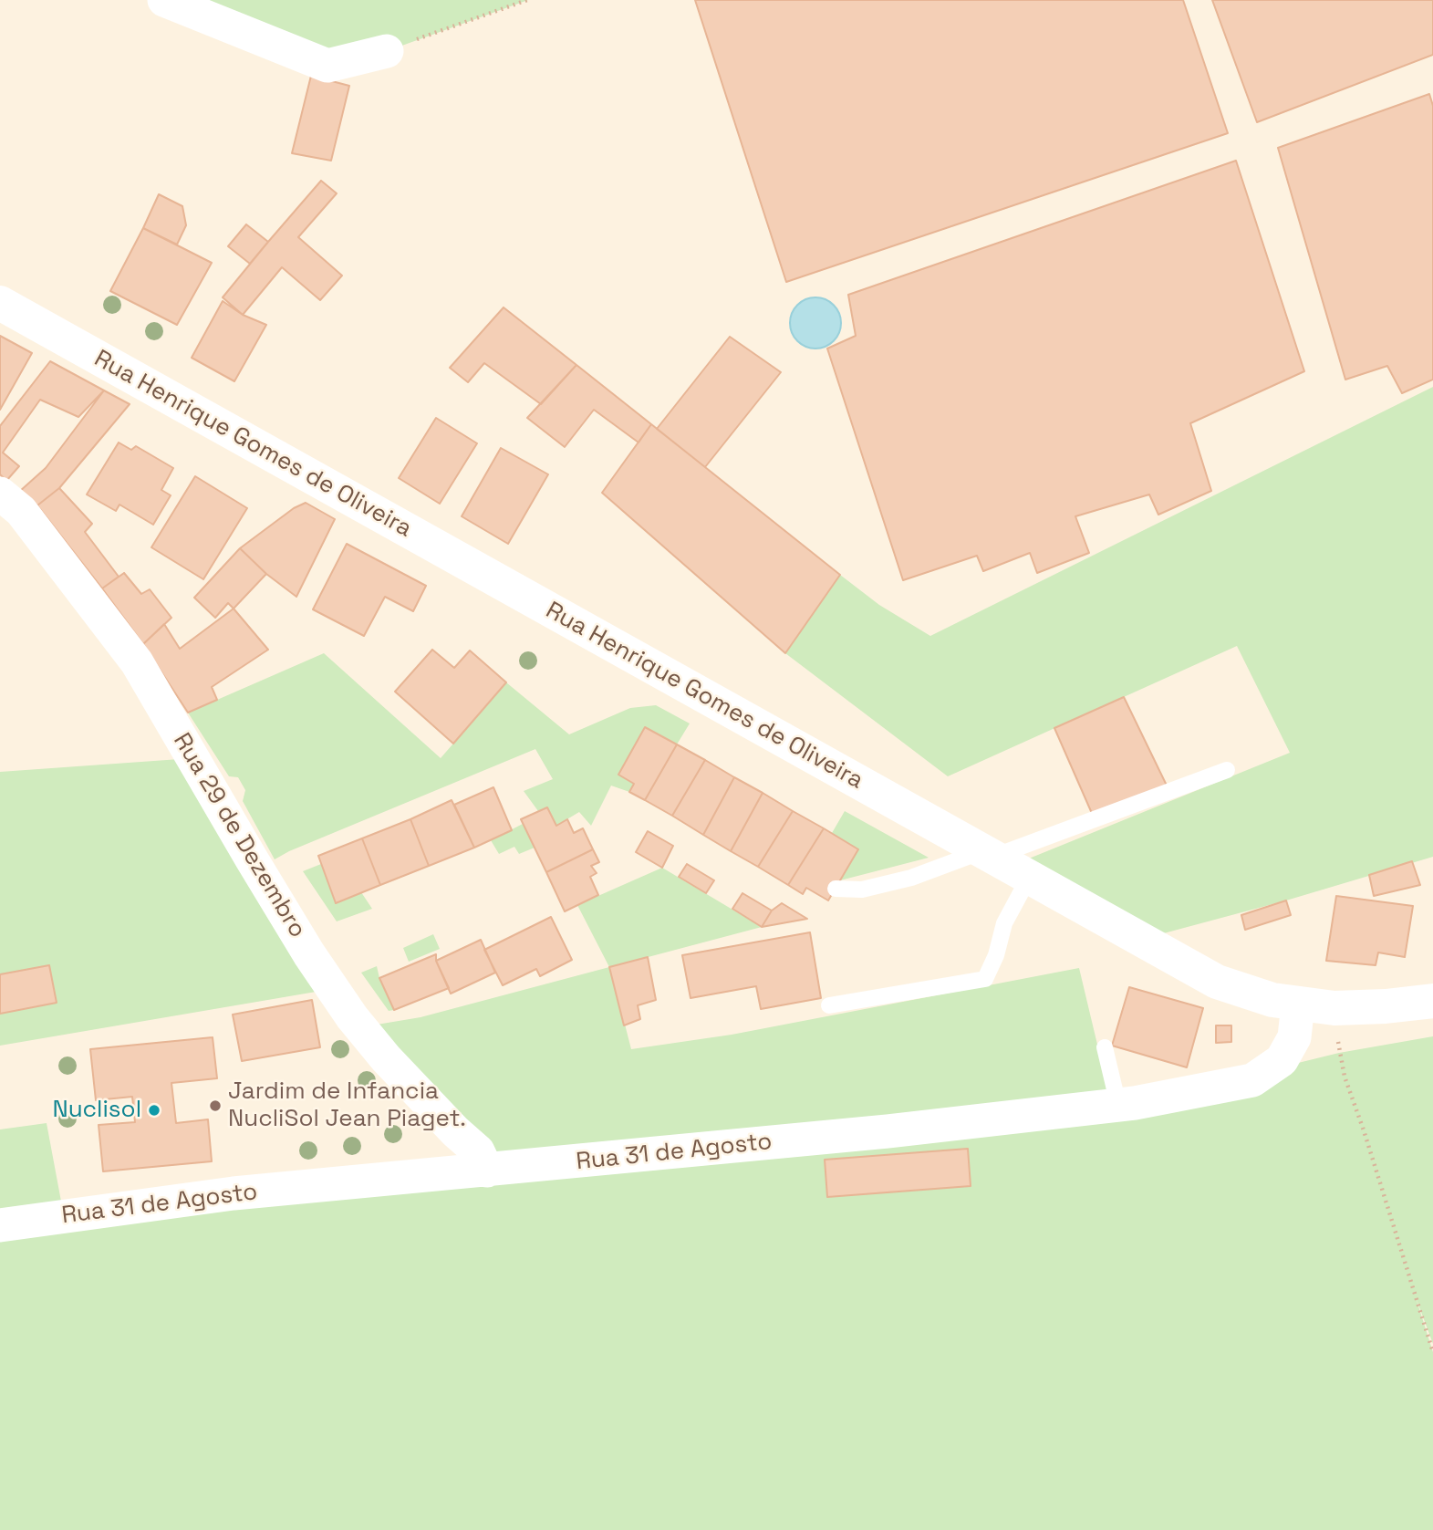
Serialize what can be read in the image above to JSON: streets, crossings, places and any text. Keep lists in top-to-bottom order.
{
  "streets": {
    "street": ["Rua Henrique Gomes de Oliveira", "Rua 29 de Dezembro", "Rua 31 de Agosto"]
  },
  "crossings": [
    ["Rua Henrique Gomes de Oliveira", "Rua 31 de Agosto"],
    ["Rua 29 de Dezembro", "Rua 31 de Agosto"]
  ],
  "places": ["Jardim de Infancia NucliSol Jean Piaget.", "Nuclisol"]
}
